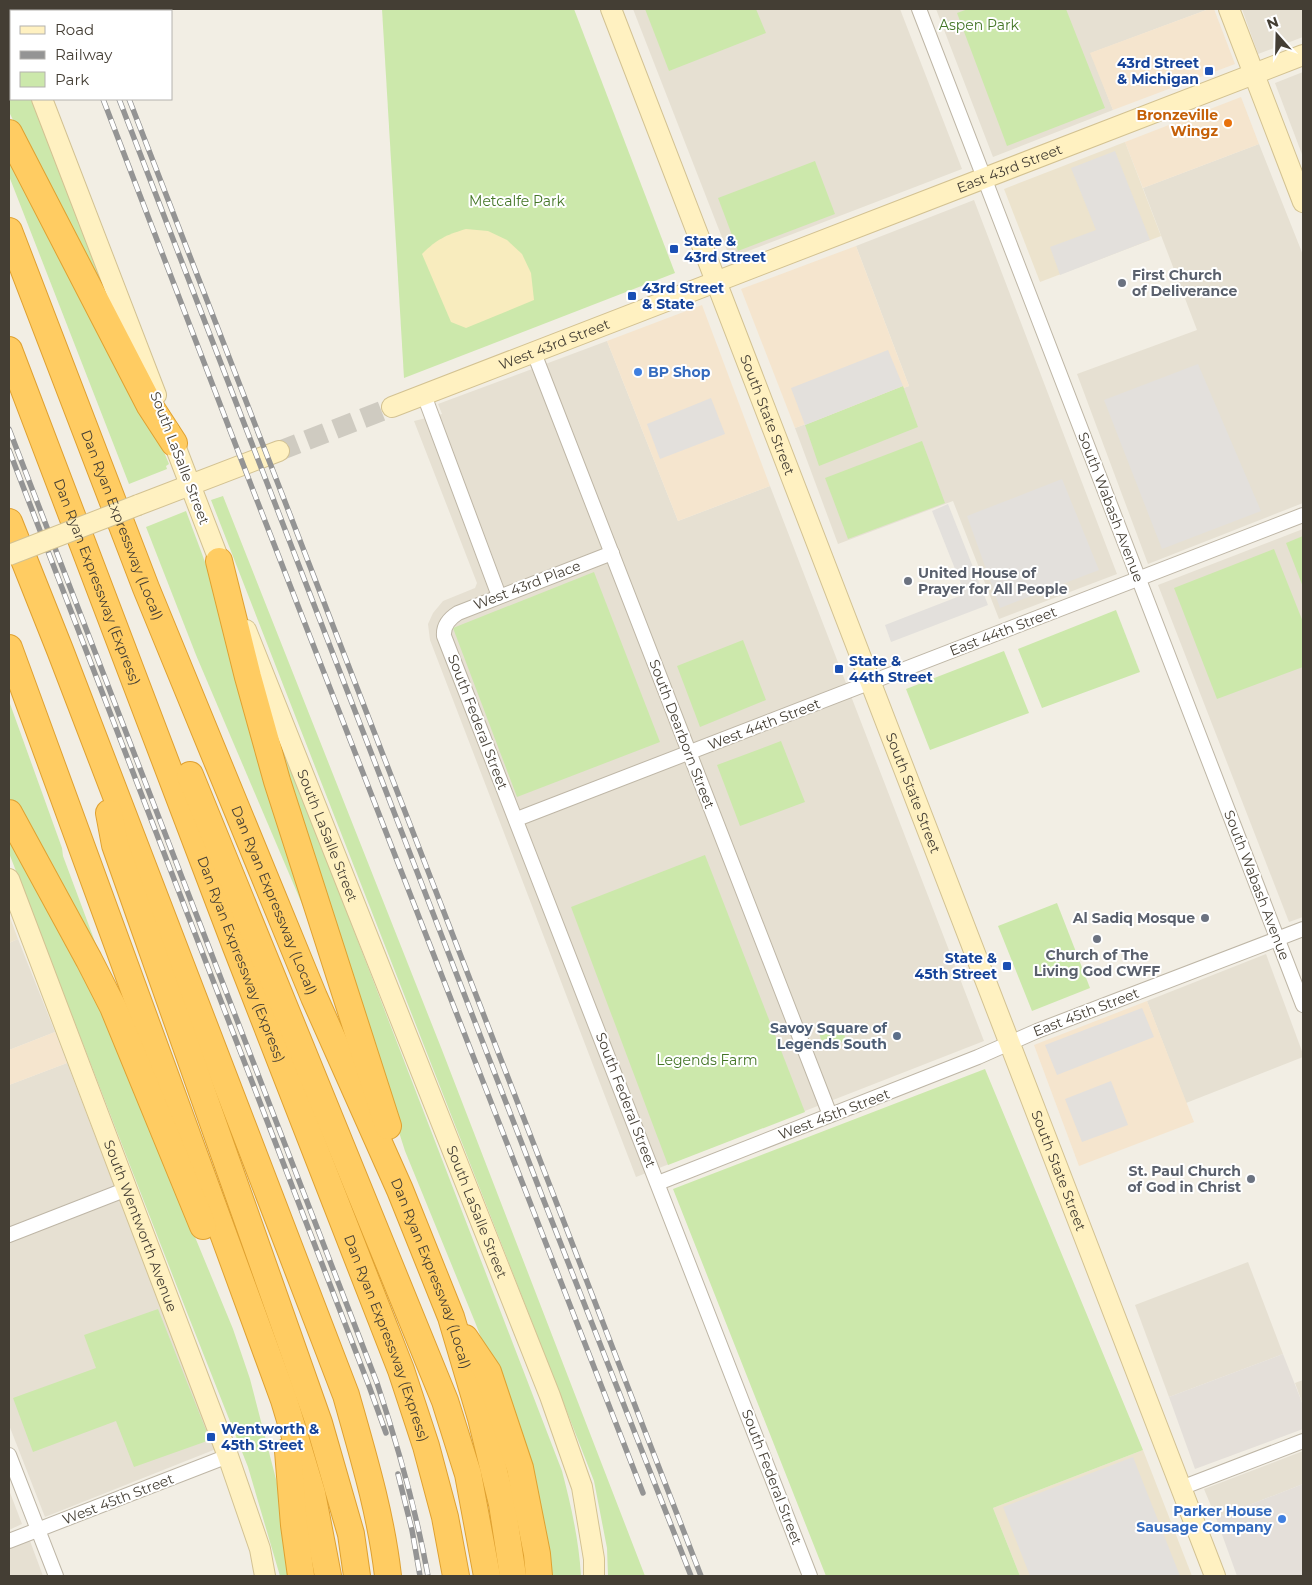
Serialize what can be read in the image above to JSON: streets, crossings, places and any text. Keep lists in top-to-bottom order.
{
  "streets": {
    "highway": ["Dan Ryan Expressway (Local)", "Dan Ryan Expressway (Express)"],
    "main road": [
      "East 43rd Street",
      "West 43rd Street",
      "South State Street",
      "South LaSalle Street",
      "South Wentworth Avenue"
    ],
    "street": [
      "South Wabash Avenue",
      "West 43rd Place",
      "East 44th Street",
      "South Federal Street",
      "West 44th Street",
      "South Dearborn Street",
      "East 45th Street",
      "West 45th Street"
    ]
  },
  "crossings": [
    ["East 43rd Street", "West 43rd Street"],
    ["East 43rd Street", "South State Street"],
    ["East 43rd Street", "South Wabash Avenue"],
    ["West 43rd Street", "South State Street"],
    ["West 43rd Street", "South Dearborn Street"],
    ["South State Street", "East 44th Street"],
    ["South State Street", "West 44th Street"],
    ["South State Street", "East 45th Street"],
    ["South State Street", "West 45th Street"],
    ["South Wabash Avenue", "East 44th Street"],
    ["South Wabash Avenue", "East 45th Street"],
    ["West 43rd Place", "South Federal Street"],
    ["West 43rd Place", "South Dearborn Street"],
    ["East 44th Street", "West 44th Street"],
    ["South Federal Street", "West 44th Street"],
    ["South Federal Street", "West 45th Street"],
    ["West 44th Street", "South Dearborn Street"],
    ["South Dearborn Street", "West 45th Street"],
    ["East 45th Street", "West 45th Street"],
    ["West 45th Street", "South Wentworth Avenue"]
  ],
  "parks": ["Aspen Park", "Metcalfe Park", "Legends Farm"],
  "places": {
    "transit": [
      "43rd Street & Michigan",
      "State & 43rd Street",
      "43rd Street & State",
      "State & 44th Street",
      "State & 45th Street",
      "Wentworth & 45th Street"
    ],
    "other": [
      "Bronzeville Wingz",
      "First Church of Deliverance",
      "BP Shop",
      "United House of Prayer for All People",
      "Al Sadiq Mosque",
      "Church of The Living God CWFF",
      "Savoy Square of Legends South",
      "St. Paul Church of God in Christ",
      "Parker House Sausage Company"
    ]
  },
  "legend": ["Road", "Railway", "Park"],
  "north": "top"
}
